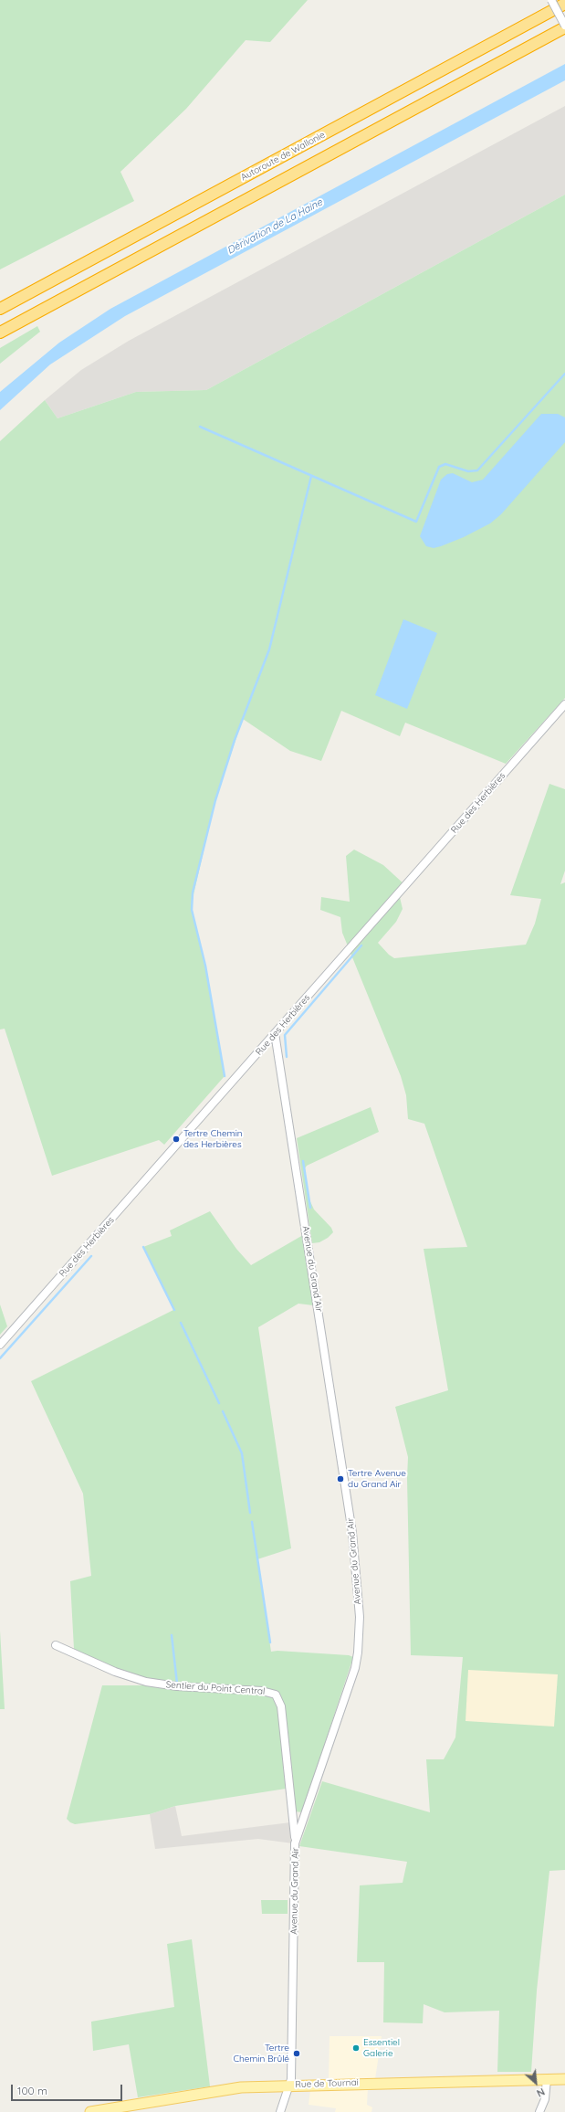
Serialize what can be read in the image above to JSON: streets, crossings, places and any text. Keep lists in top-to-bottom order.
{
  "streets": {
    "highway": ["Autoroute de Wallonie"],
    "main road": ["Rue de Tournai"],
    "street": ["Rue des Herbières", "Avenue du Grand Air", "Sentier du Point Central"]
  },
  "crossings": [
    ["Rue des Herbières", "Avenue du Grand Air"],
    ["Avenue du Grand Air", "Sentier du Point Central"],
    ["Avenue du Grand Air", "Rue de Tournai"]
  ],
  "water": ["Dérivation de La Haine"],
  "places": [
    "Tertre Chemin des Herbières",
    "Tertre Avenue du Grand Air",
    "Essentiel Galerie",
    "Tertre Chemin Brûlé"
  ],
  "scale_bar": "100 m",
  "north": "bottom right"
}
